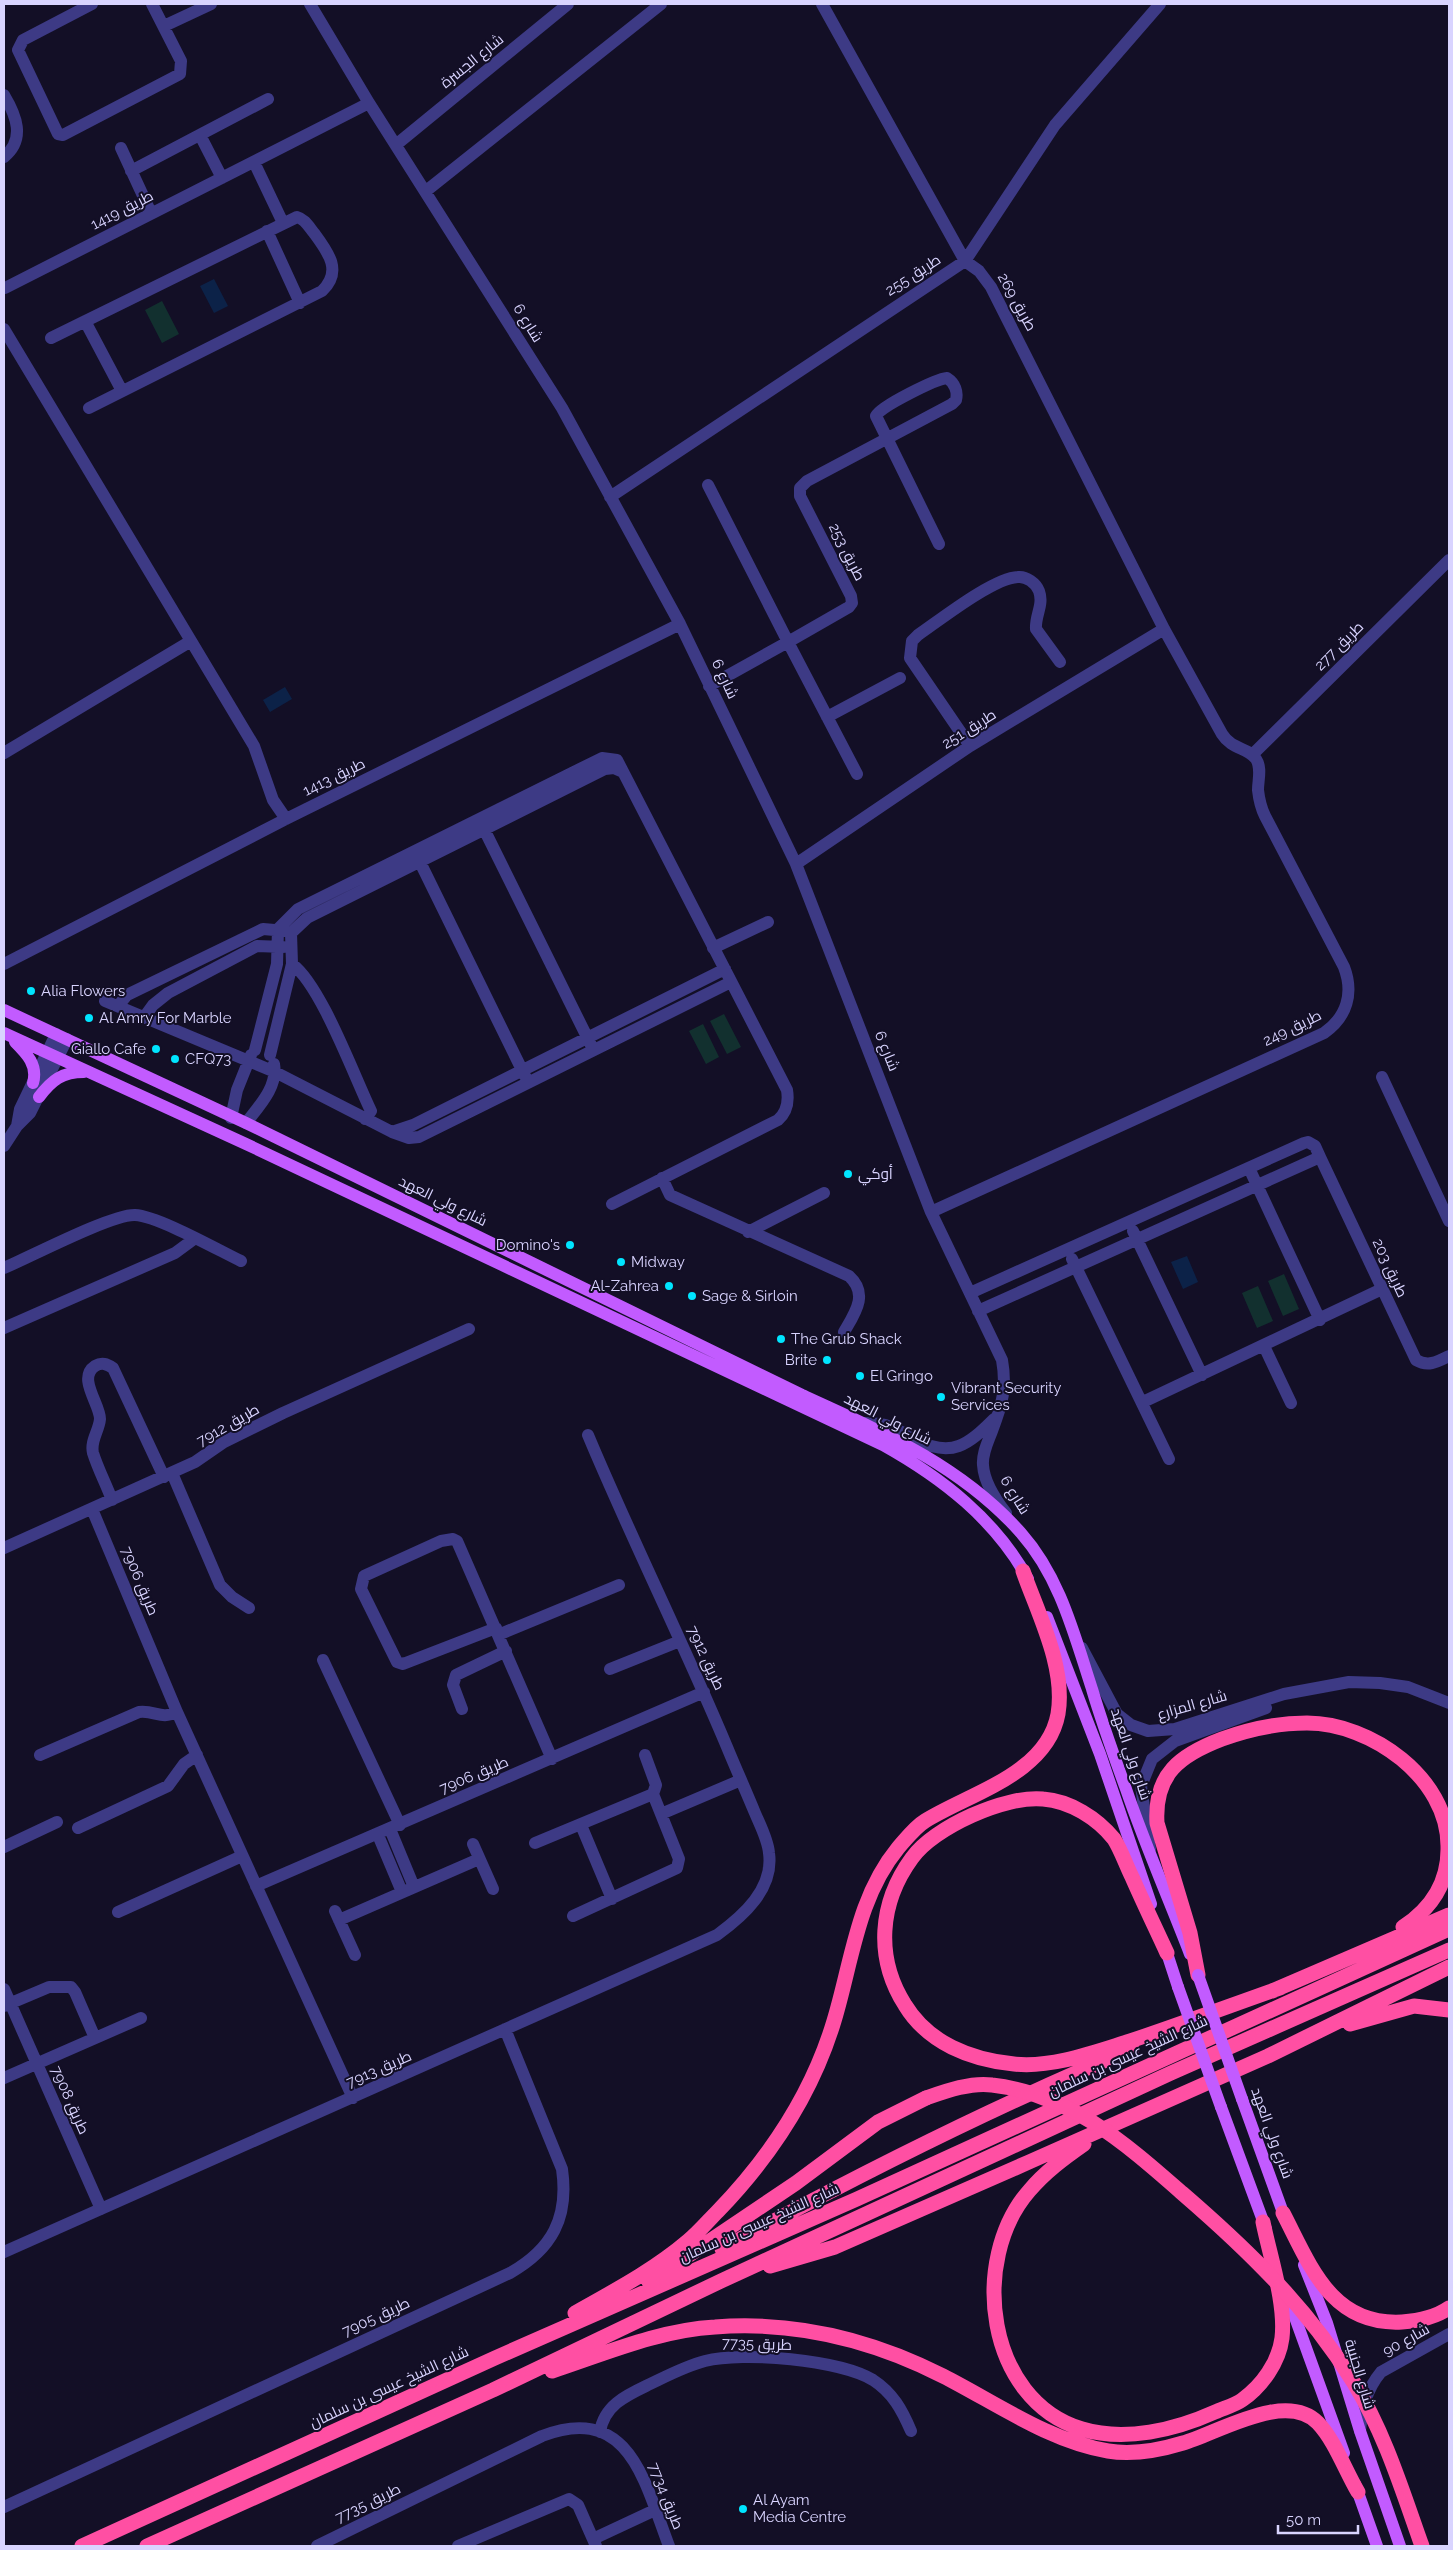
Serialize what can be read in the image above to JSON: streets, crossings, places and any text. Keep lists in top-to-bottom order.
{
  "streets": {
    "highway": ["شارع الشيخ عيسى بن سلمان"],
    "main road": ["شارع ولي العهد", "شارع الجنبية"],
    "street": [
      "شارع الجسرة",
      "طريق 1419",
      "طريق 255",
      "طريق 269",
      "شارع 6",
      "طريق 253",
      "طريق 277",
      "طريق 251",
      "طريق 1413",
      "طريق 249",
      "طريق 203",
      "طريق 7912",
      "طريق 7906",
      "شارع المزارع",
      "طريق 7913",
      "طريق 7908",
      "طريق 7905",
      "شارع 90",
      "طريق 7735",
      "طريق 7734"
    ]
  },
  "crossings": [
    ["شارع الجسرة", "شارع 6"],
    ["طريق 1419", "شارع 6"],
    ["طريق 255", "طريق 269"],
    ["طريق 255", "شارع 6"],
    ["طريق 269", "طريق 251"],
    ["شارع 6", "طريق 251"],
    ["شارع 6", "طريق 1413"],
    ["شارع 6", "طريق 249"],
    ["شارع 6", "شارع ولي العهد"],
    ["طريق 277", "طريق 249"],
    ["شارع ولي العهد", "شارع المزارع"],
    ["شارع ولي العهد", "شارع الجنبية"],
    ["طريق 7912", "طريق 7906"],
    ["طريق 7912", "طريق 7913"],
    ["طريق 7906", "طريق 7913"],
    ["طريق 7913", "طريق 7908"],
    ["طريق 7913", "طريق 7905"],
    ["شارع 90", "شارع الجنبية"],
    ["طريق 7735", "طريق 7734"]
  ],
  "places": [
    "Alia Flowers",
    "Al Amry For Marble",
    "Giallo Cafe",
    "CFQ73",
    "أوكي",
    "Domino's",
    "Midway",
    "Al-Zahrea",
    "Sage & Sirloin",
    "The Grub Shack",
    "Brite",
    "El Gringo",
    "Vibrant Security Services",
    "Al Ayam Media Centre"
  ],
  "scale_bar": "50 m"
}
